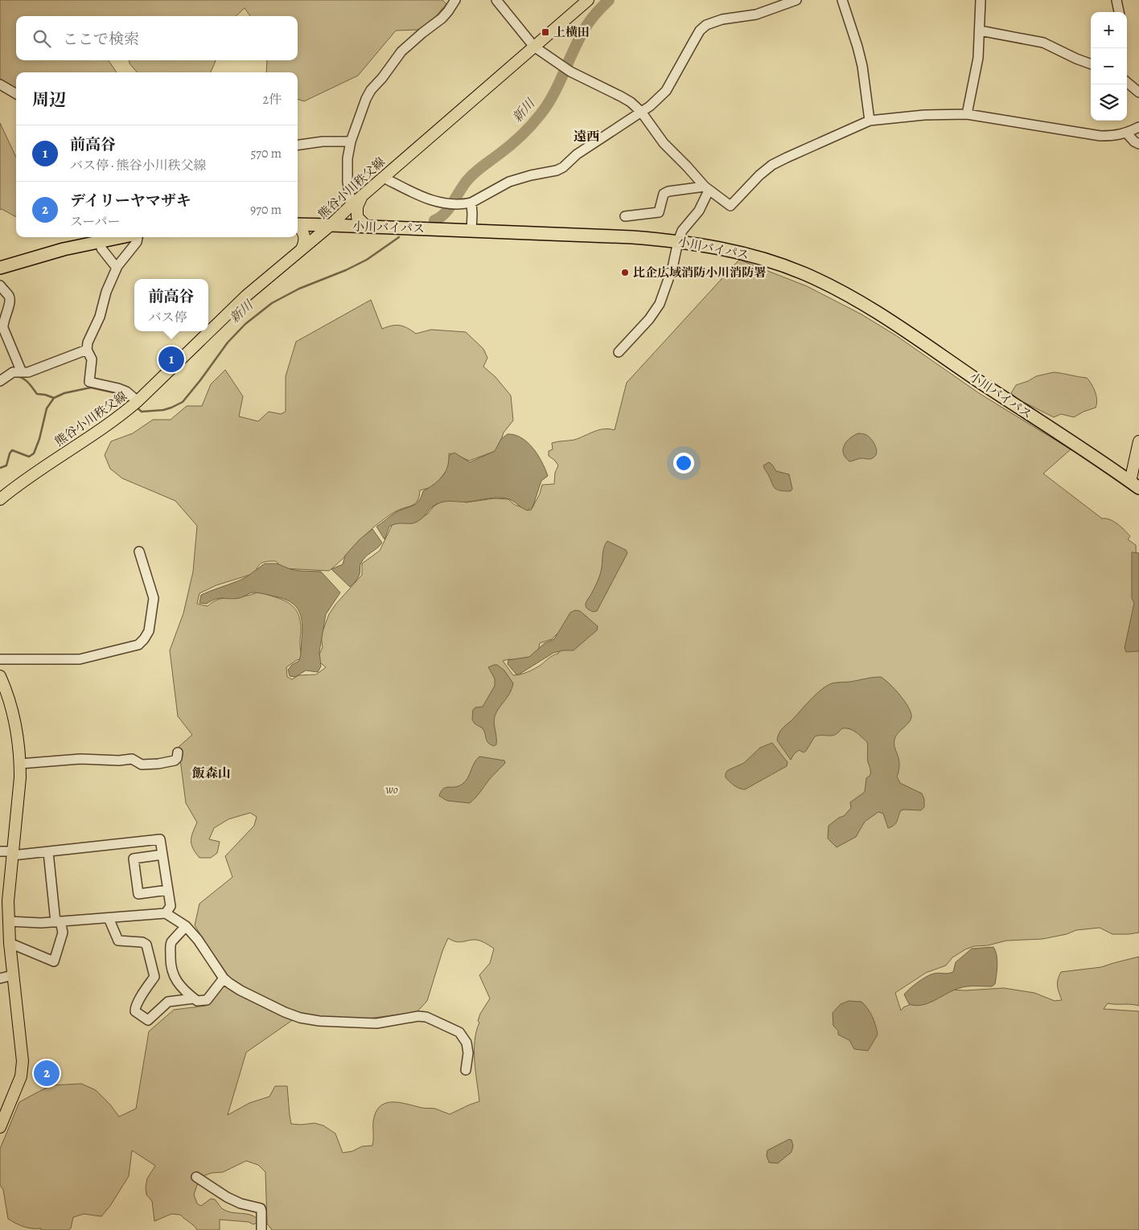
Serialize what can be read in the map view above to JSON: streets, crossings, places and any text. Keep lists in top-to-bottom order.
{
  "streets": {
    "highway": ["小川バイパス"],
    "main road": ["熊谷小川秩父線"]
  },
  "crossings": [
    ["熊谷小川秩父線", "小川バイパス"]
  ],
  "districts": ["遠西", "飯森山"],
  "water": ["新川"],
  "parks": ["wo"],
  "places": {
    "transit": ["上横田"],
    "other": ["比企広域消防小川消防署"]
  },
  "page": {
    "map_buttons": ["+", "−"],
    "search": "ここで検索",
    "heading": ["周辺", "2件"],
    "list": [
      {
        "mark": "1",
        "name": "前高谷",
        "note": "バス停 · 熊谷小川秩父線",
        "value": "570 m"
      },
      {
        "mark": "2",
        "name": "デイリーヤマザキ",
        "note": "スーパー",
        "value": "970 m"
      }
    ],
    "popup": ["前高谷", "バス停"],
    "pins": ["1", "2"]
  }
}
